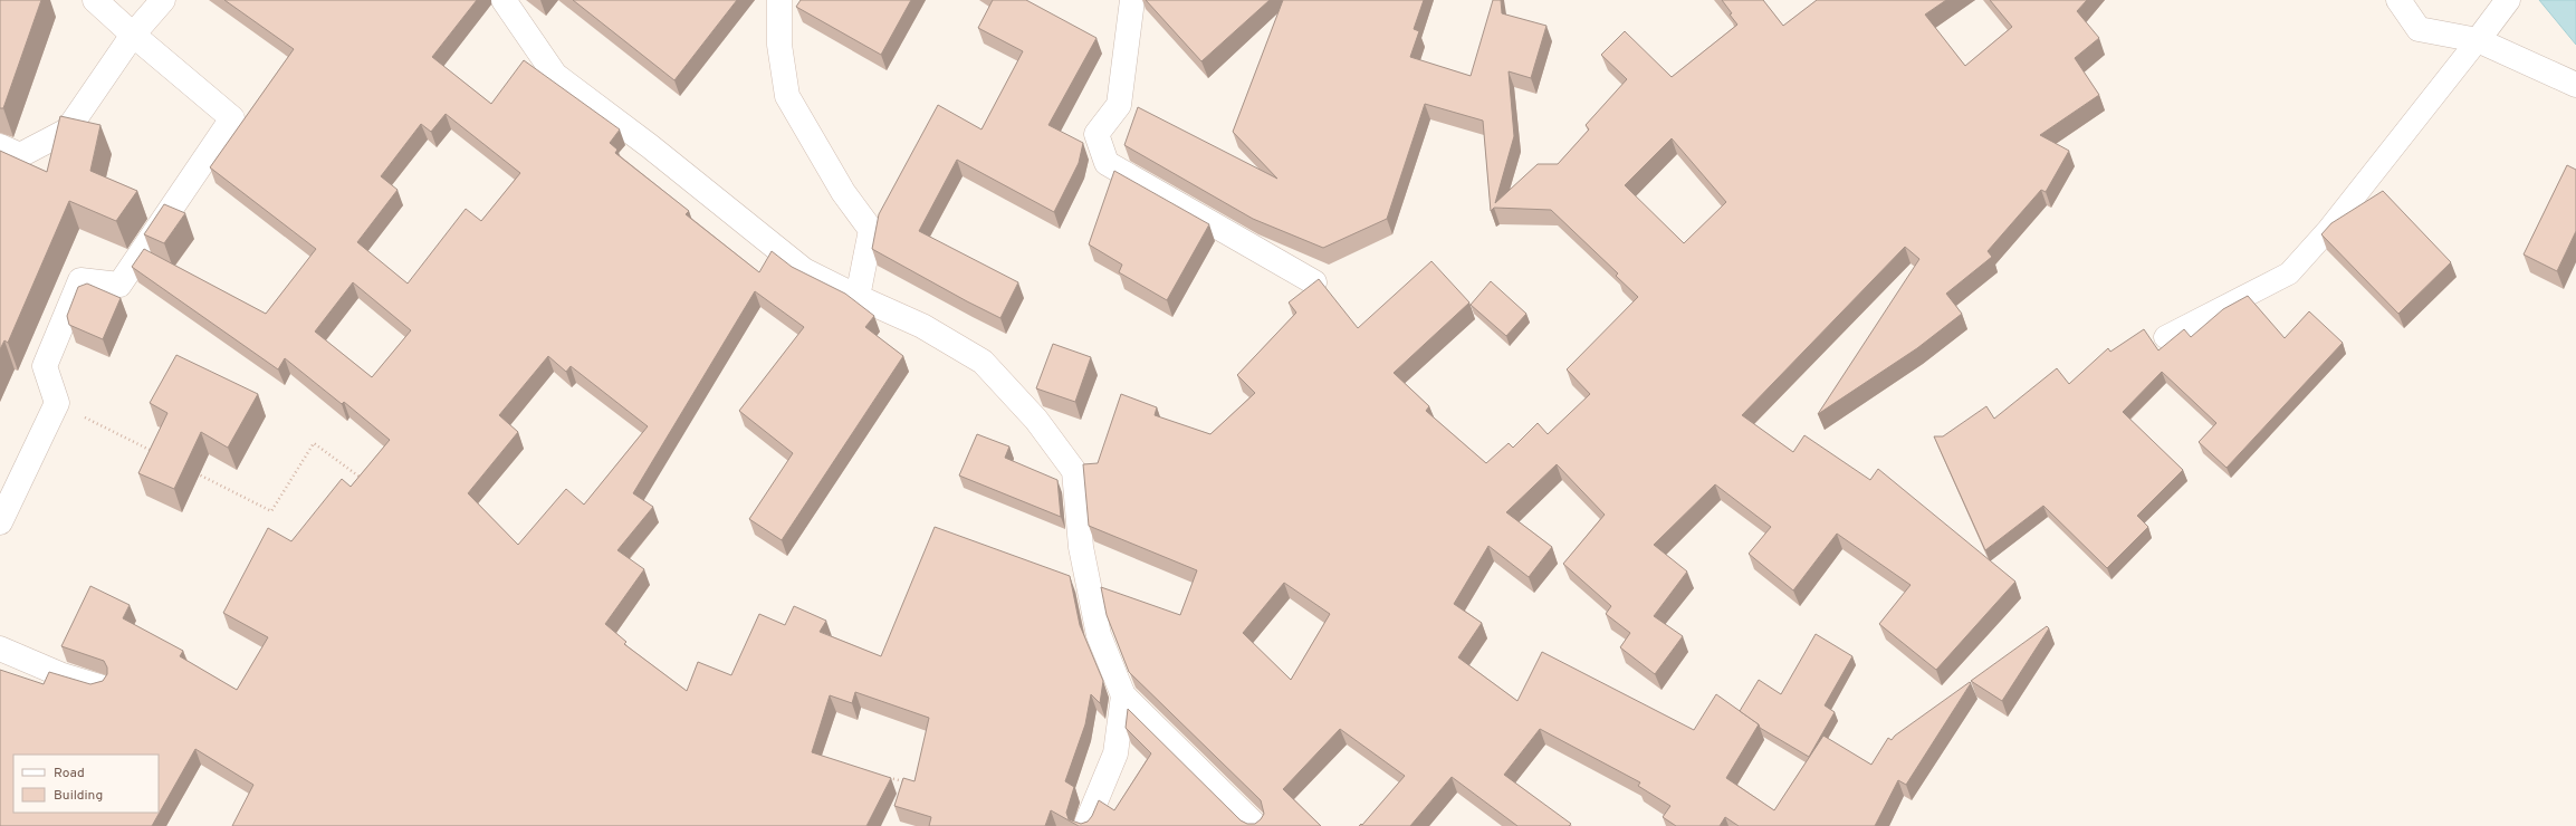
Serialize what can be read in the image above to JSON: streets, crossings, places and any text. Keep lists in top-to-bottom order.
{
  "legend": ["Road", "Building"]
}
